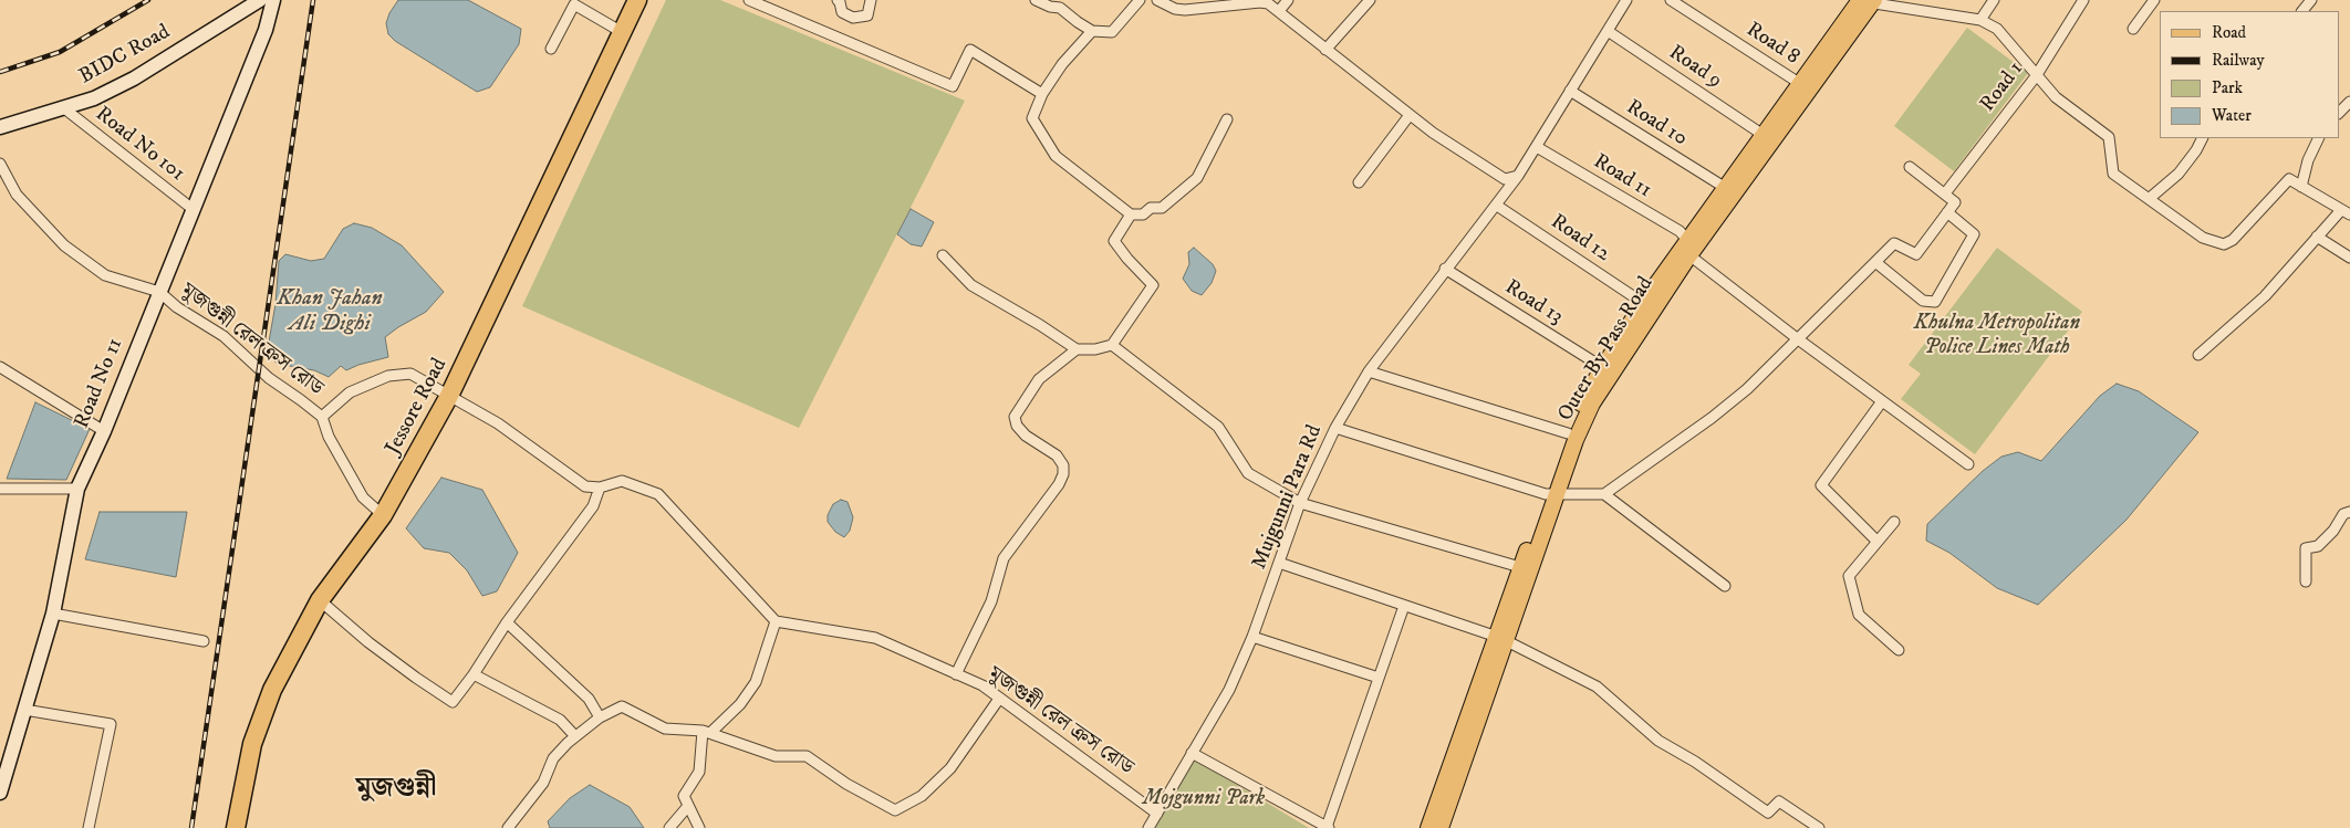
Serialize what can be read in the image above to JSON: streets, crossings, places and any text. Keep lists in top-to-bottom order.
{
  "streets": {
    "highway": ["Jessore Road"],
    "main road": ["Outer By Pass Road"],
    "street": [
      "Road 8",
      "BIDC Road",
      "Road 9",
      "Road 1",
      "Road 10",
      "Road No 101",
      "Road 11",
      "Road 12",
      "Road 13",
      "মুজগুন্নী রেল ক্রস রোড",
      "Road No 11",
      "Mujgunni Para Rd"
    ]
  },
  "crossings": [
    ["Road 8", "Outer By Pass Road"],
    ["BIDC Road", "Road No 101"],
    ["Road 9", "Outer By Pass Road"],
    ["Road 9", "Mujgunni Para Rd"],
    ["Road 10", "Outer By Pass Road"],
    ["Road 10", "Mujgunni Para Rd"],
    ["Road No 101", "Road No 11"],
    ["Road 11", "Outer By Pass Road"],
    ["Road 11", "Mujgunni Para Rd"],
    ["Road 12", "Outer By Pass Road"],
    ["Road 12", "Mujgunni Para Rd"],
    ["Road 13", "Outer By Pass Road"],
    ["Road 13", "Mujgunni Para Rd"],
    ["মুজগুন্নী রেল ক্রস রোড", "Road No 11"],
    ["মুজগুন্নী রেল ক্রস রোড", "Jessore Road"],
    ["মুজগুন্নী রেল ক্রস রোড", "Mujgunni Para Rd"]
  ],
  "districts": ["মুজগুন্নী"],
  "water": ["Khan Jahan Ali Dighi"],
  "parks": ["Khulna Metropolitan Police Lines Math", "Mojgunni Park"],
  "legend": [
    "Road",
    "Railway",
    "Park",
    "Water"
  ]
}
